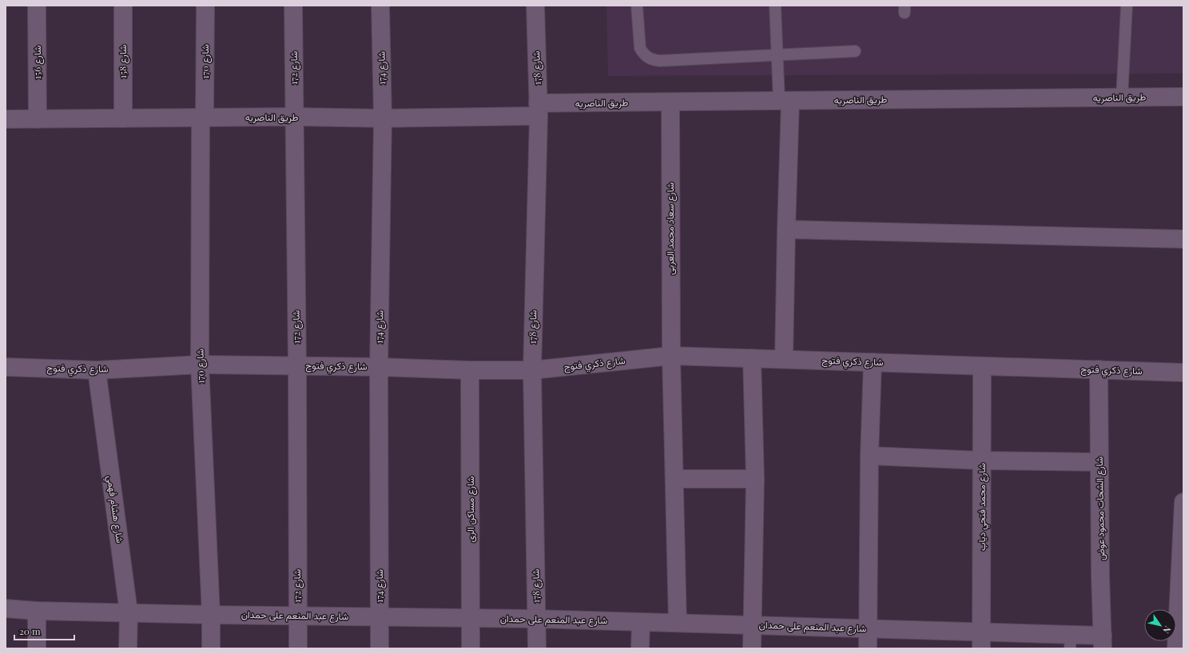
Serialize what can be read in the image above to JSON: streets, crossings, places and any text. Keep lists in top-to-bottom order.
{
  "streets": {
    "street": [
      "شارع 158",
      "شارع 170",
      "شارع 156",
      "شارع 172",
      "شارع 174",
      "شارع 178",
      "طريق الناصريه",
      "شارع سعاد محمد العربى",
      "شارع ذكري فتوح",
      "شارع محمد فتحي دياب",
      "شارع الشحات محمود عوض",
      "شارع هشام فهمي",
      "شارع مساكن الرى",
      "شارع عبد المنعم على حمدان"
    ]
  },
  "crossings": [
    ["شارع 158", "طريق الناصريه"],
    ["شارع 170", "طريق الناصريه"],
    ["شارع 170", "شارع ذكري فتوح"],
    ["شارع 170", "شارع عبد المنعم على حمدان"],
    ["شارع 156", "طريق الناصريه"],
    ["شارع 172", "طريق الناصريه"],
    ["شارع 172", "شارع ذكري فتوح"],
    ["شارع 172", "شارع عبد المنعم على حمدان"],
    ["شارع 174", "طريق الناصريه"],
    ["شارع 174", "شارع ذكري فتوح"],
    ["شارع 174", "شارع عبد المنعم على حمدان"],
    ["شارع 178", "طريق الناصريه"],
    ["شارع 178", "شارع ذكري فتوح"],
    ["شارع 178", "شارع عبد المنعم على حمدان"],
    ["طريق الناصريه", "شارع سعاد محمد العربى"],
    ["شارع سعاد محمد العربى", "شارع ذكري فتوح"],
    ["شارع سعاد محمد العربى", "شارع عبد المنعم على حمدان"],
    ["شارع ذكري فتوح", "شارع محمد فتحي دياب"],
    ["شارع ذكري فتوح", "شارع الشحات محمود عوض"],
    ["شارع ذكري فتوح", "شارع هشام فهمي"],
    ["شارع ذكري فتوح", "شارع مساكن الرى"],
    ["شارع محمد فتحي دياب", "شارع عبد المنعم على حمدان"],
    ["شارع الشحات محمود عوض", "شارع عبد المنعم على حمدان"],
    ["شارع هشام فهمي", "شارع عبد المنعم على حمدان"],
    ["شارع مساكن الرى", "شارع عبد المنعم على حمدان"]
  ],
  "scale_bar": "20 m",
  "north": "bottom right"
}
